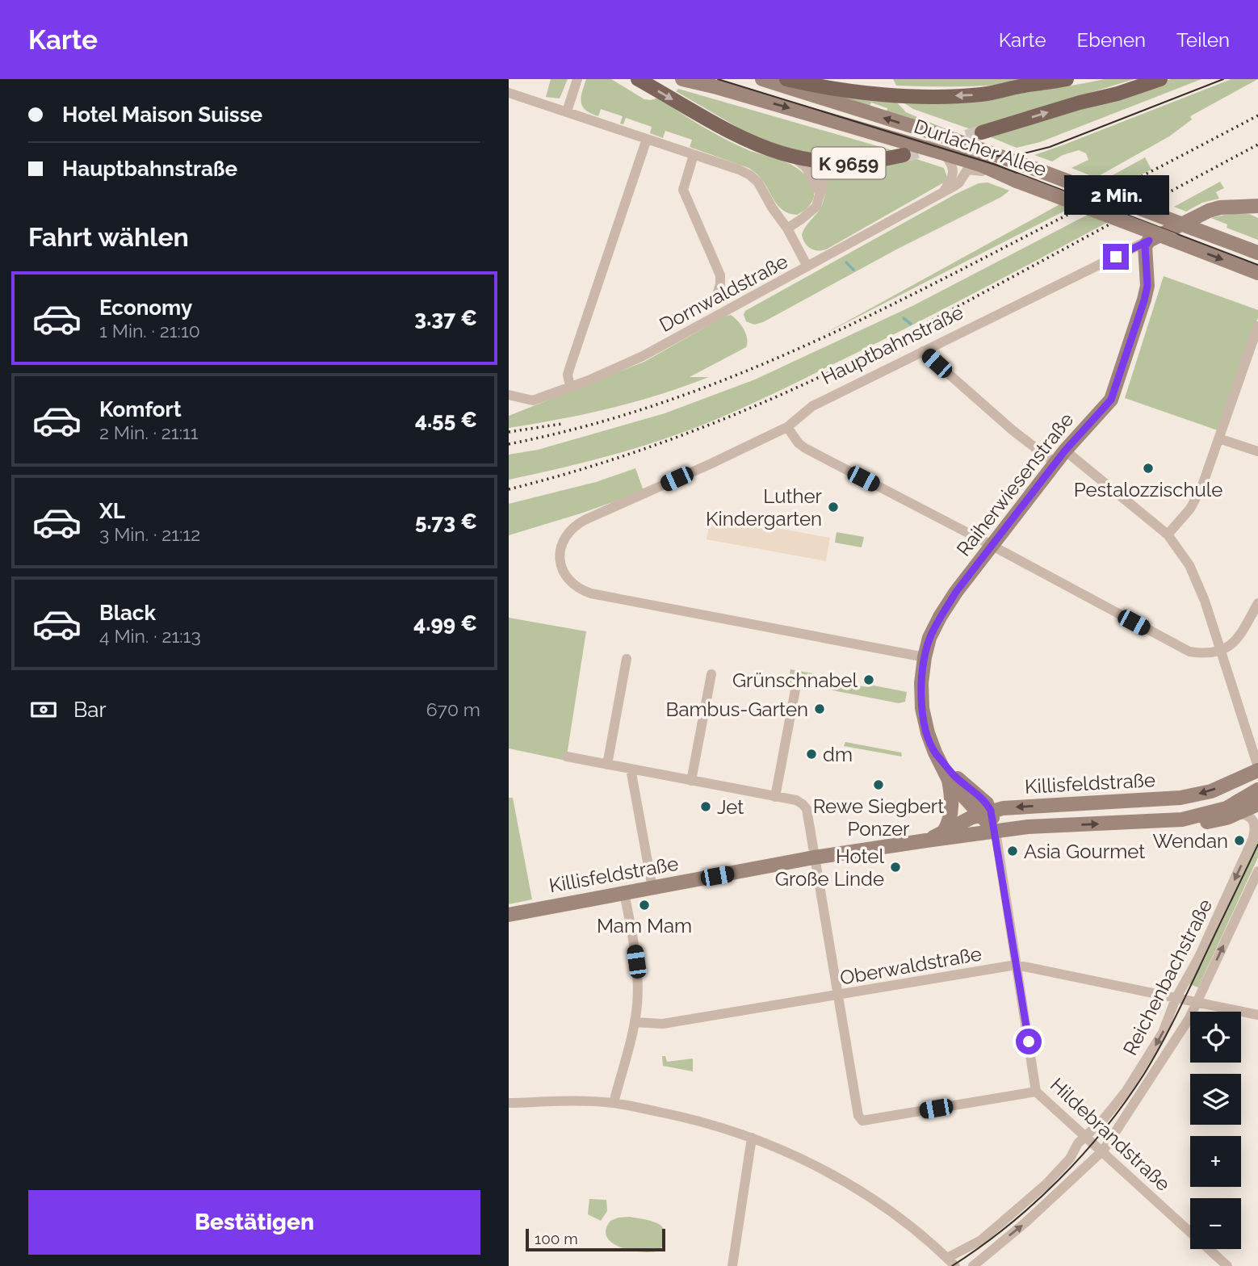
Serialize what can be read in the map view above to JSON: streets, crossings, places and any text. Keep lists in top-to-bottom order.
{
  "streets": {
    "main road": [
      "Durlacher Allee",
      "K 9659",
      "Hauptbahnstraße",
      "Raiherwiesenstraße",
      "Killisfeldstraße"
    ],
    "street": [
      "Dornwaldstraße",
      "Oberwaldstraße",
      "Reichenbachstraße",
      "Hildebrandstraße"
    ]
  },
  "crossings": [
    ["Durlacher Allee", "Dornwaldstraße"],
    ["Hauptbahnstraße", "Raiherwiesenstraße"],
    ["Raiherwiesenstraße", "Killisfeldstraße"],
    ["Raiherwiesenstraße", "Hildebrandstraße"],
    ["Killisfeldstraße", "Hildebrandstraße"],
    ["Oberwaldstraße", "Reichenbachstraße"],
    ["Oberwaldstraße", "Hildebrandstraße"],
    ["Reichenbachstraße", "Hildebrandstraße"]
  ],
  "places": [
    "Pestalozzischule",
    "Luther Kindergarten",
    "Grünschnabel",
    "Bambus-Garten",
    "dm",
    "Rewe Siegbert Ponzer",
    "Jet",
    "Wendan",
    "Asia Gourmet",
    "Hotel Große Linde",
    "Mam Mam"
  ],
  "scale_bar": "100 m",
  "page": {
    "header": "Karte",
    "nav": ["Karte", "Ebenen", "Teilen"],
    "banner": ["Hotel Maison Suisse", "Hauptbahnstraße"],
    "bubble": "2 Min.",
    "heading": "Fahrt wählen",
    "list": [
      {
        "name": "Economy",
        "note": "1 Min. · 21:10",
        "value": "3.37 €"
      },
      {
        "name": "Komfort",
        "note": "2 Min. · 21:11",
        "value": "4.55 €"
      },
      {
        "name": "XL",
        "note": "3 Min. · 21:12",
        "value": "5.73 €"
      },
      {
        "name": "Black",
        "note": "4 Min. · 21:13",
        "value": "4.99 €"
      }
    ],
    "pay": ["Bar", "670 m"],
    "map_buttons": ["+", "−"],
    "buttons": "Bestätigen",
    "scale": "100 m"
  }
}
